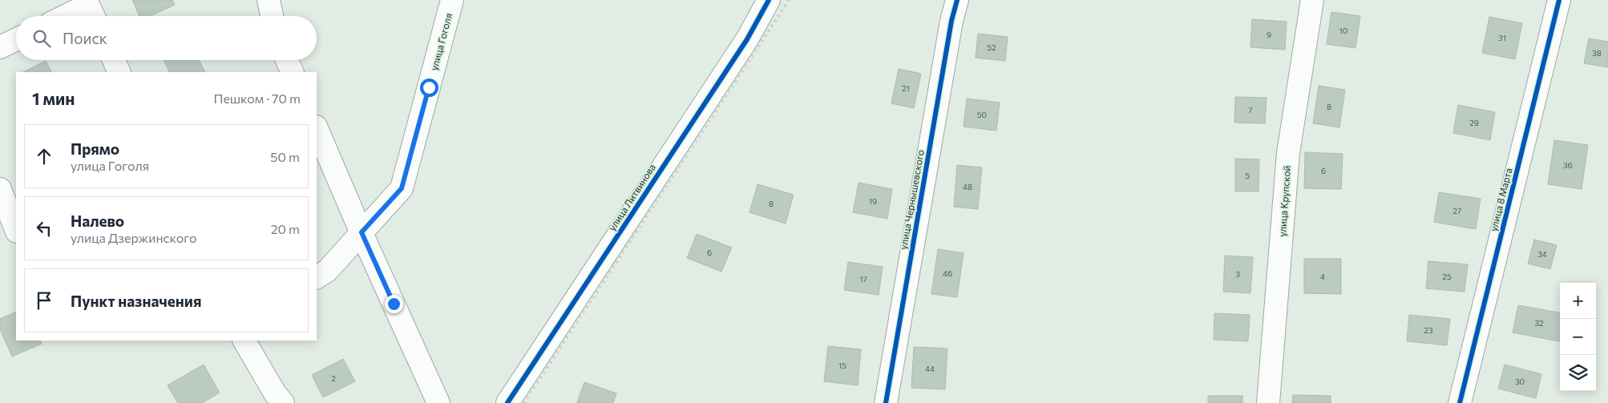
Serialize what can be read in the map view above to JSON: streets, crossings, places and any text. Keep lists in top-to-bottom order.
{
  "streets": {
    "street": [
      "улица Гоголя",
      "улица Литвинова",
      "улица Чернышевского",
      "улица 8 Марта",
      "улица Крупской"
    ]
  },
  "house_numbers": [
    "10",
    "9",
    "31",
    "52",
    "38",
    "21",
    "8",
    "7",
    "50",
    "29",
    "36",
    "6",
    "5",
    "48",
    "19",
    "8",
    "27",
    "6",
    "34",
    "46",
    "3",
    "4",
    "25",
    "17",
    "32",
    "23",
    "15",
    "44",
    "2",
    "30"
  ],
  "page": {
    "search": "Поиск",
    "heading": ["1 мин", "Пешком · 70 m"],
    "list": [
      ["Прямо", "улица Гоголя", "50 m"],
      ["Налево", "улица Дзержинского", "20 m"],
      "Пункт назначения"
    ],
    "map_buttons": ["+", "−"]
  }
}
